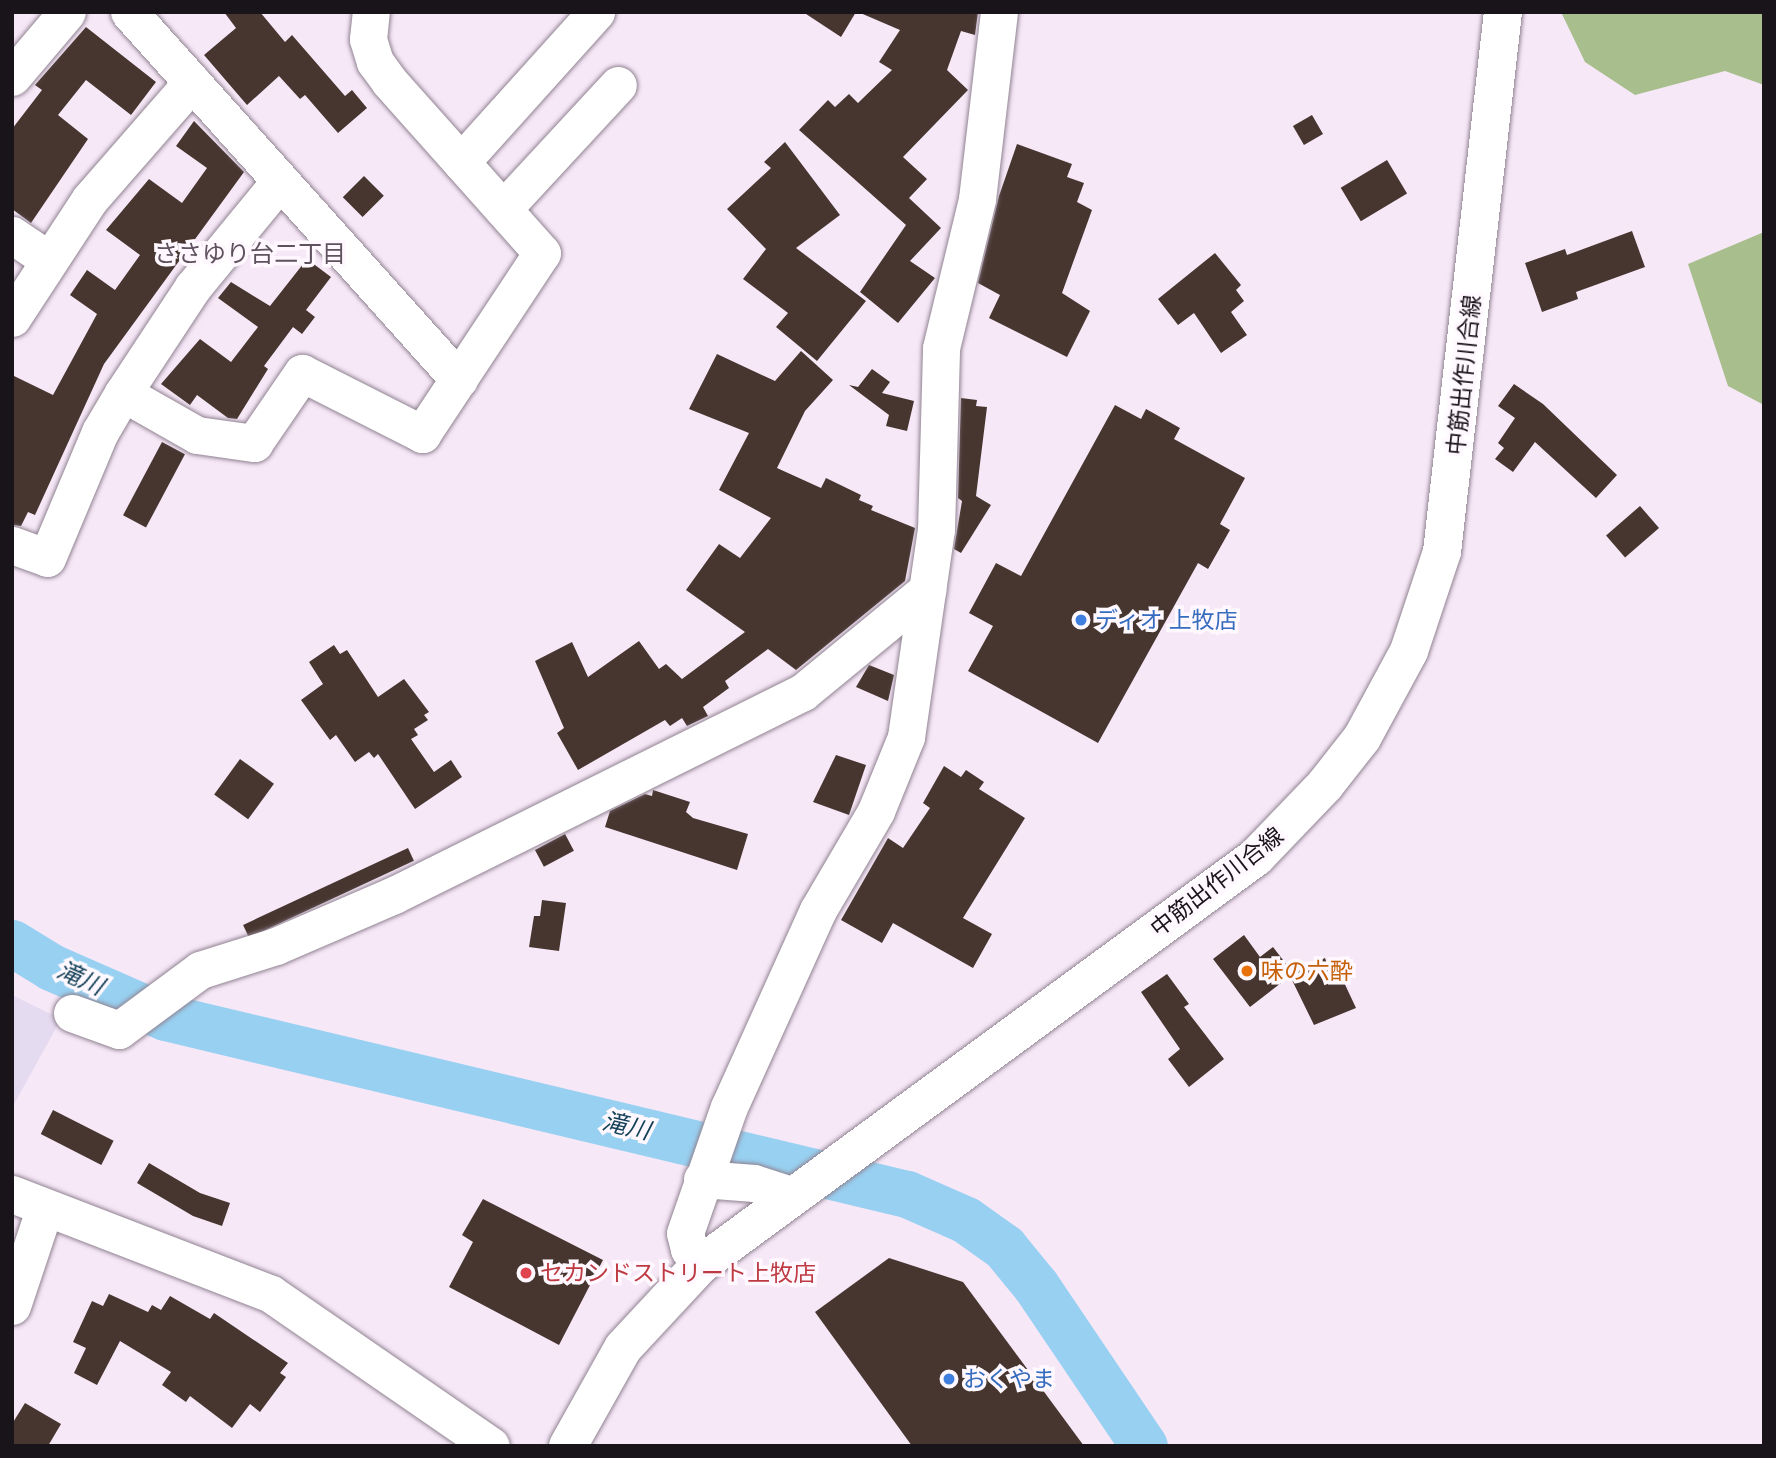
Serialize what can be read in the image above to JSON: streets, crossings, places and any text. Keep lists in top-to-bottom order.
{
  "streets": {
    "main road": ["中筋出作川合線"]
  },
  "districts": ["ささゆり台二丁目"],
  "water": ["滝川"],
  "places": [
    "ディオ 上牧店",
    "味の六酔",
    "セカンドストリート上牧店",
    "おくやま"
  ]
}
